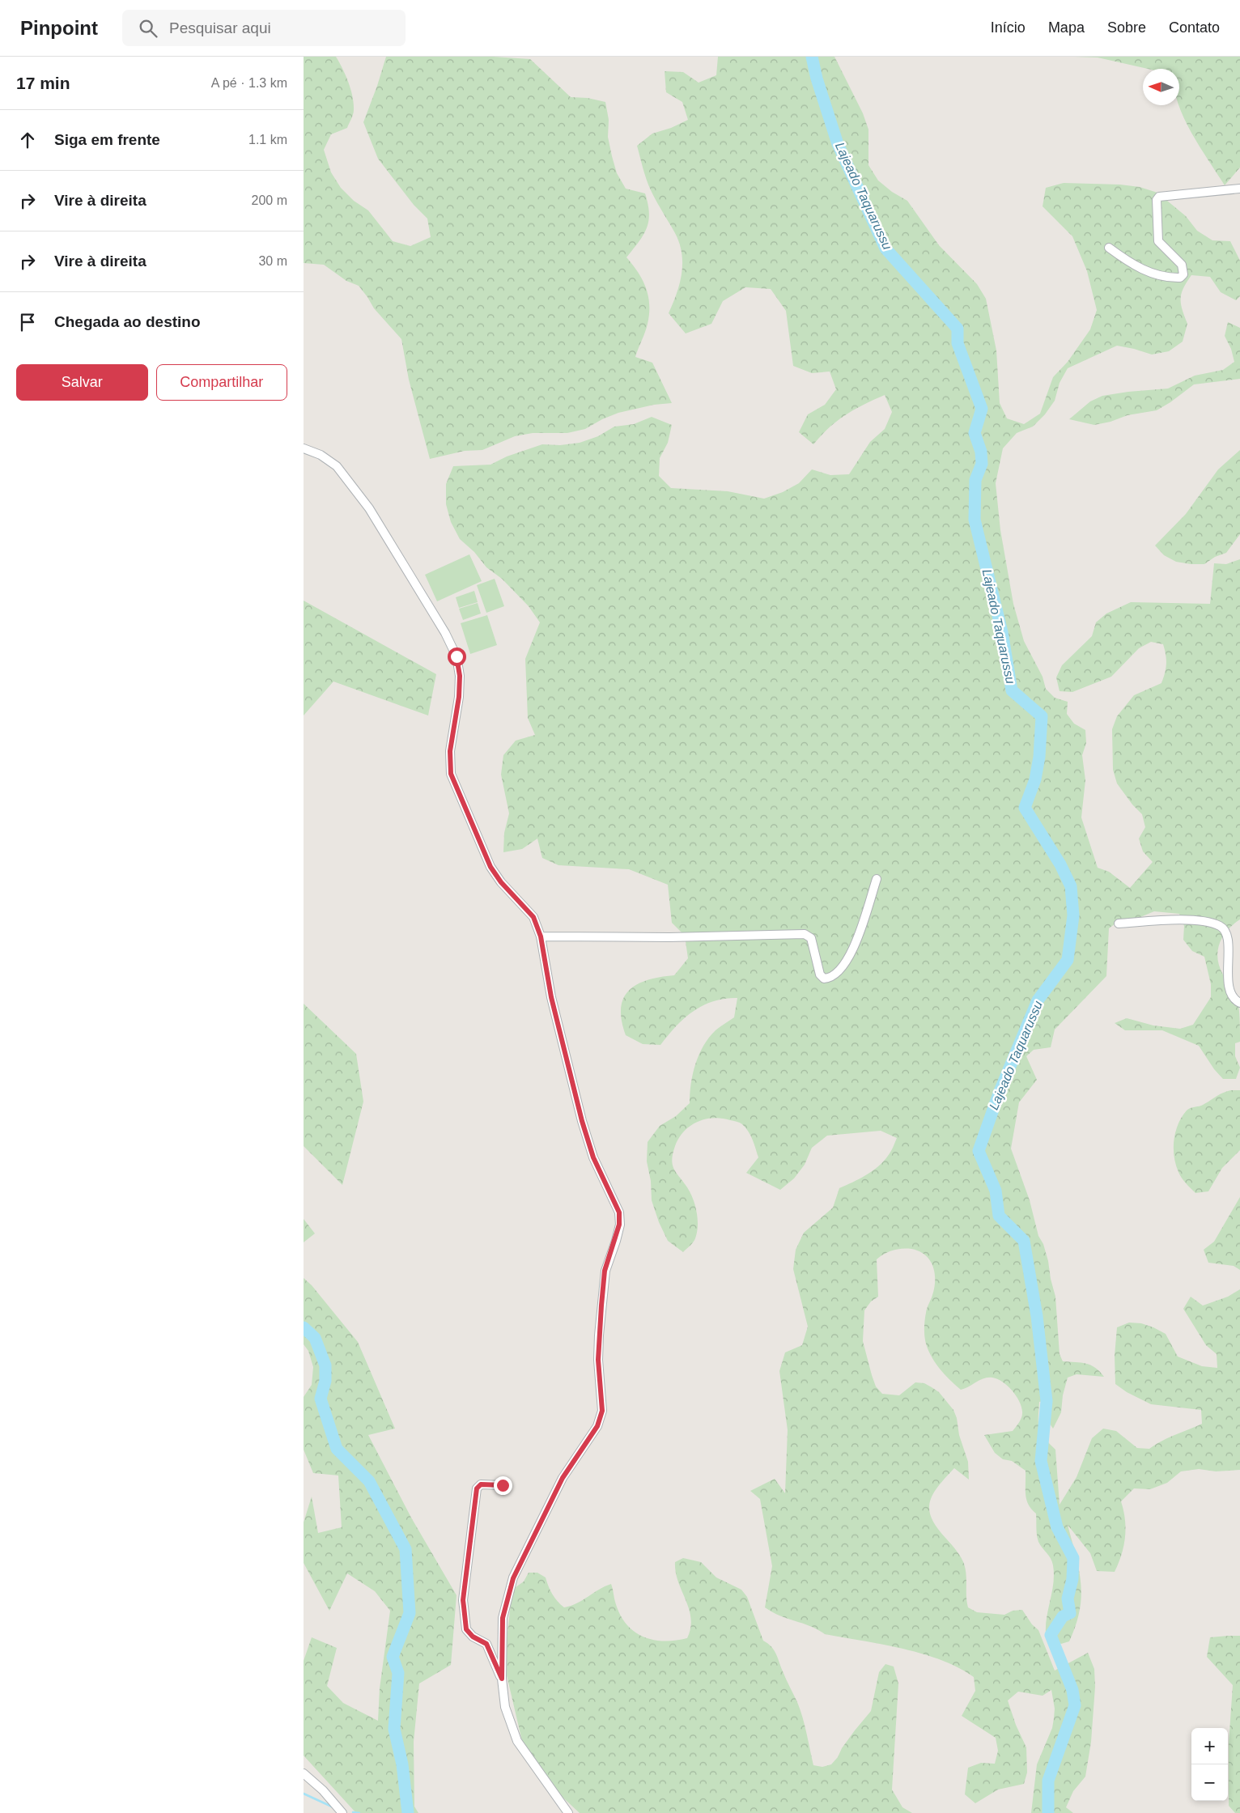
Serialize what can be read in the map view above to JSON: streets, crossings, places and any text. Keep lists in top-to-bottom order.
{
  "water": ["Lajeado Taquarussu"],
  "north": "left",
  "page": {
    "header": "Pinpoint",
    "search": "Pesquisar aqui",
    "nav": [
      "Início",
      "Mapa",
      "Sobre",
      "Contato"
    ],
    "heading": ["17 min", "A pé · 1.3 km"],
    "list": [
      ["Siga em frente", "1.1 km"],
      ["Vire à direita", "200 m"],
      ["Vire à direita", "30 m"],
      "Chegada ao destino"
    ],
    "buttons": ["Salvar", "Compartilhar"],
    "map_buttons": ["+", "−"]
  }
}
